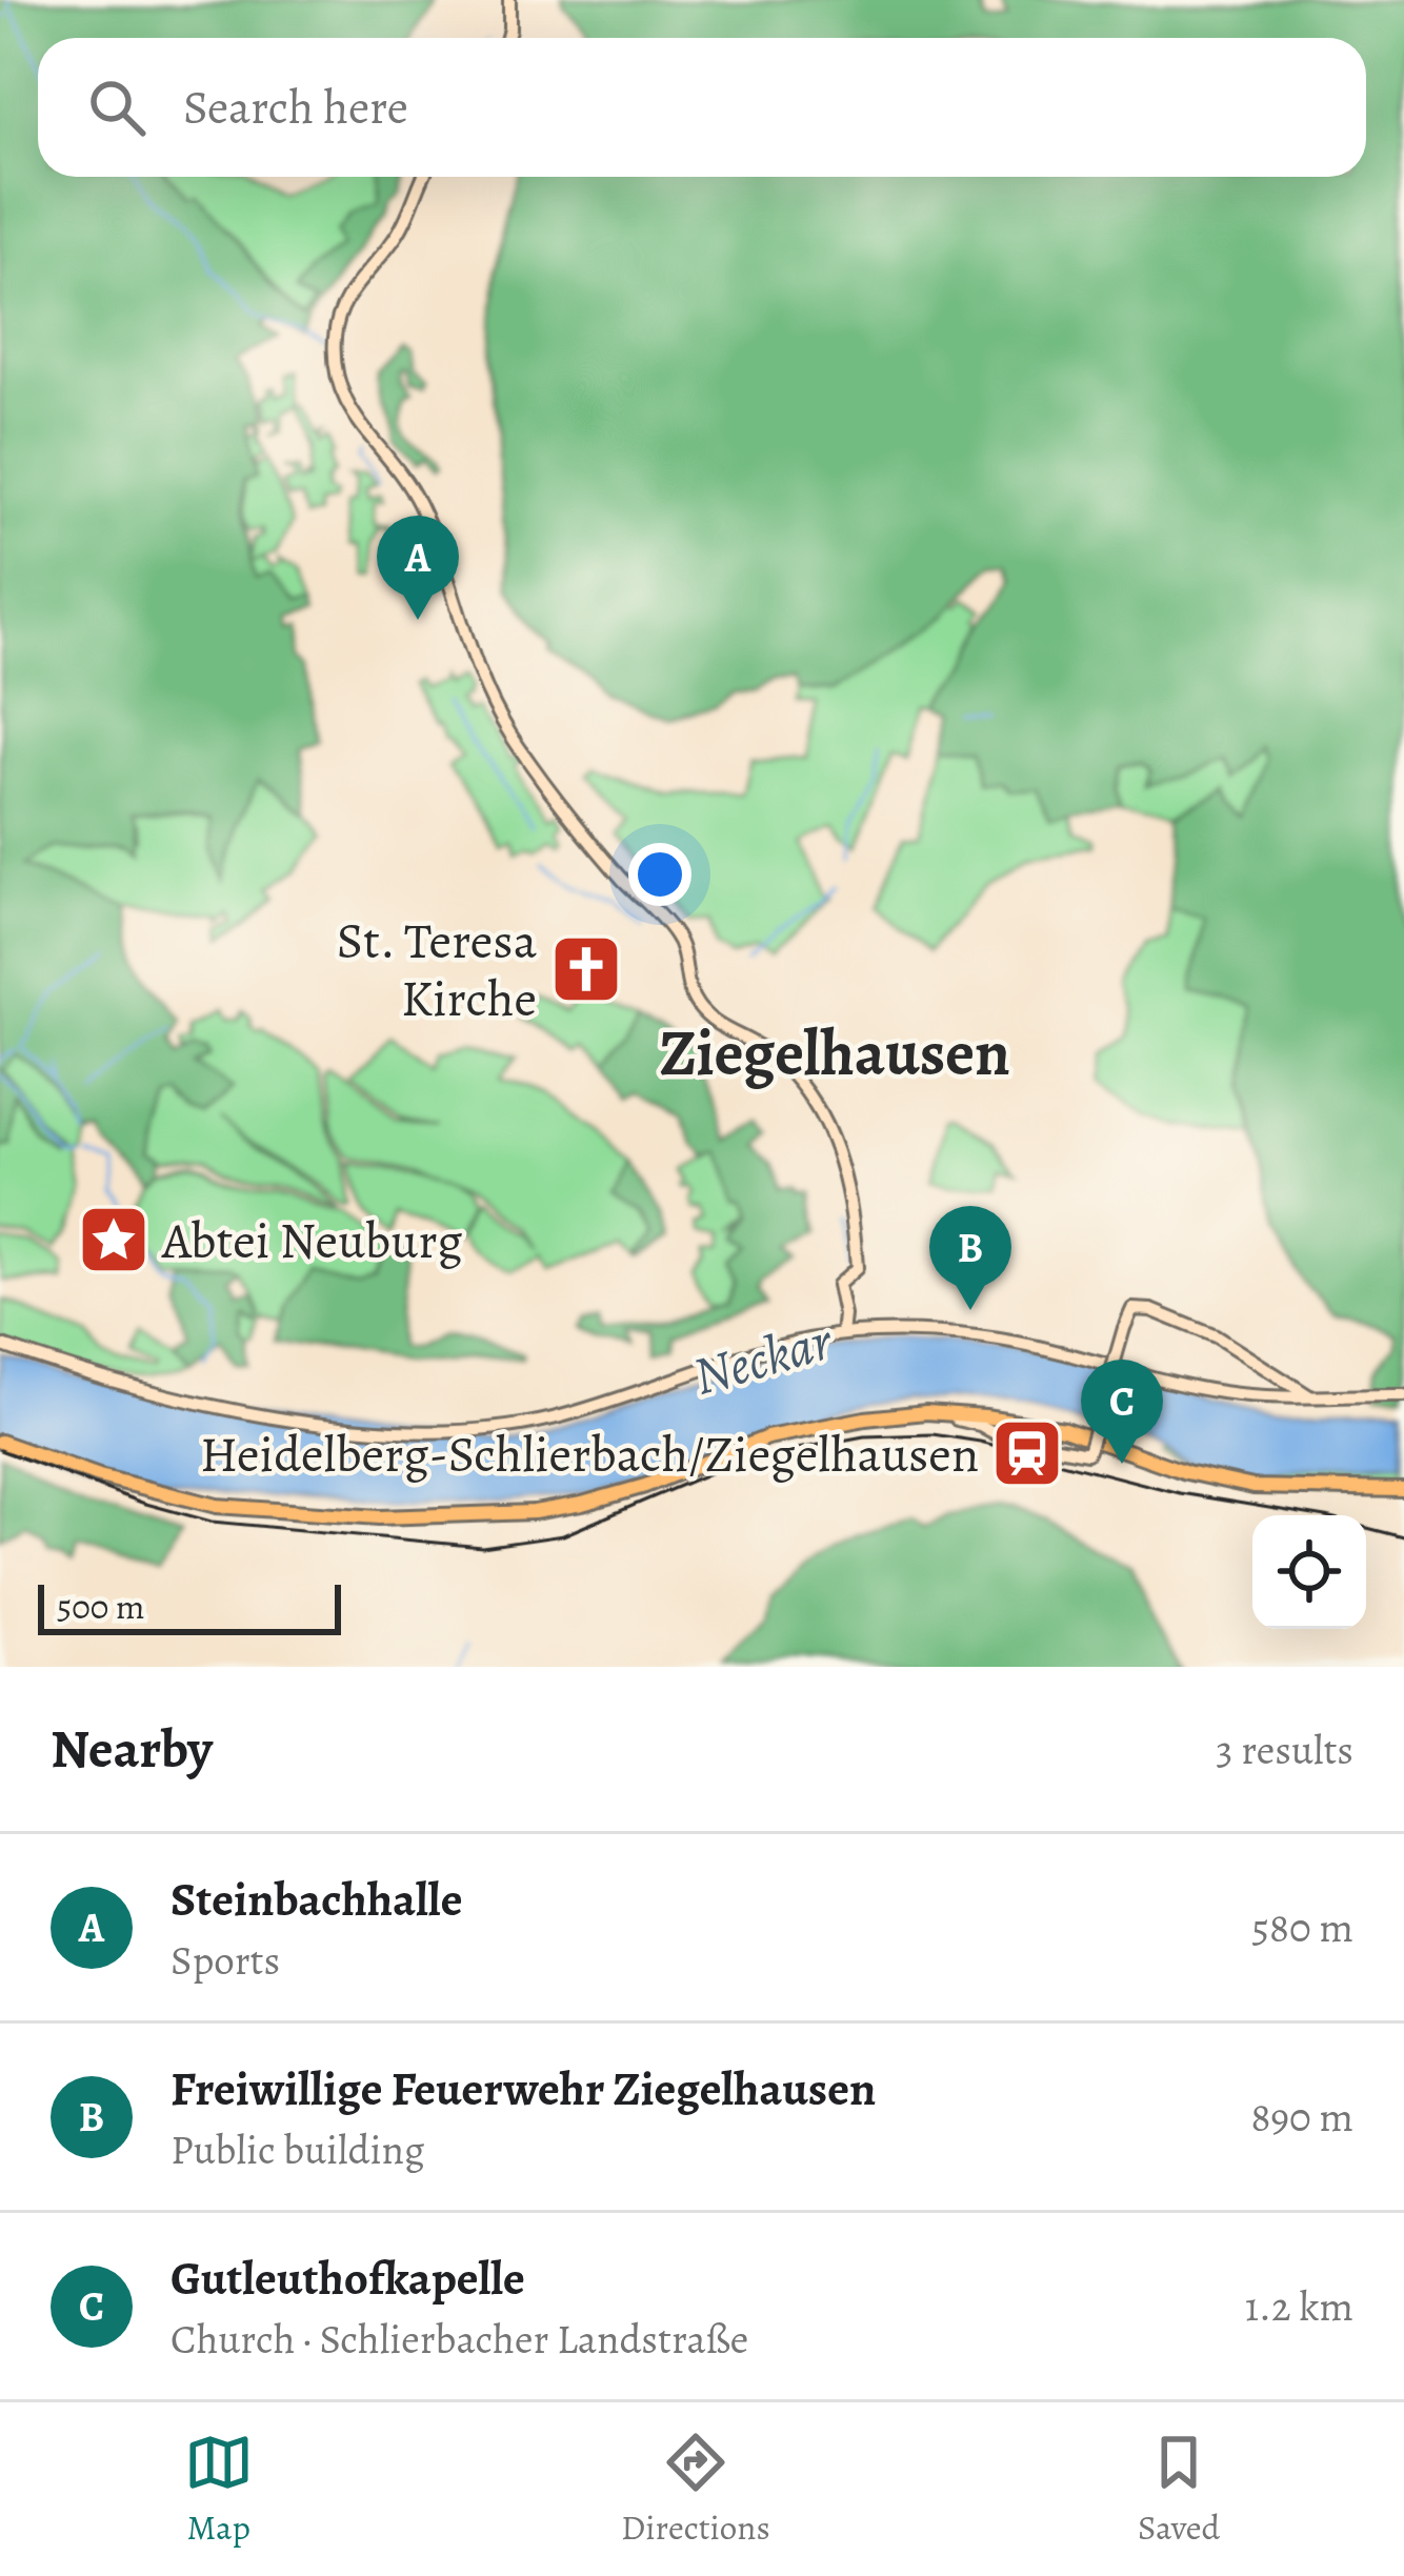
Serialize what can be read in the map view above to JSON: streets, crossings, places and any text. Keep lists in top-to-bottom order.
{
  "districts": ["Ziegelhausen"],
  "water": ["Neckar"],
  "places": {
    "church": ["St. Teresa Kirche"],
    "place": ["Abtei Neuburg"],
    "station": ["Heidelberg-Schlierbach/Ziegelhausen"]
  },
  "scale_bar": "500 m",
  "page": {
    "search": "Search here",
    "pins": ["A", "B", "C"],
    "scale": "500 m",
    "heading": ["Nearby", "3 results"],
    "list": [
      {
        "mark": "A",
        "name": "Steinbachhalle",
        "note": "Sports",
        "value": "580 m"
      },
      {
        "mark": "B",
        "name": "Freiwillige Feuerwehr Ziegelhausen",
        "note": "Public building",
        "value": "890 m"
      },
      {
        "mark": "C",
        "name": "Gutleuthofkapelle",
        "note": "Church · Schlierbacher Landstraße",
        "value": "1.2 km"
      }
    ],
    "nav": ["Map", "Directions", "Saved"]
  }
}
